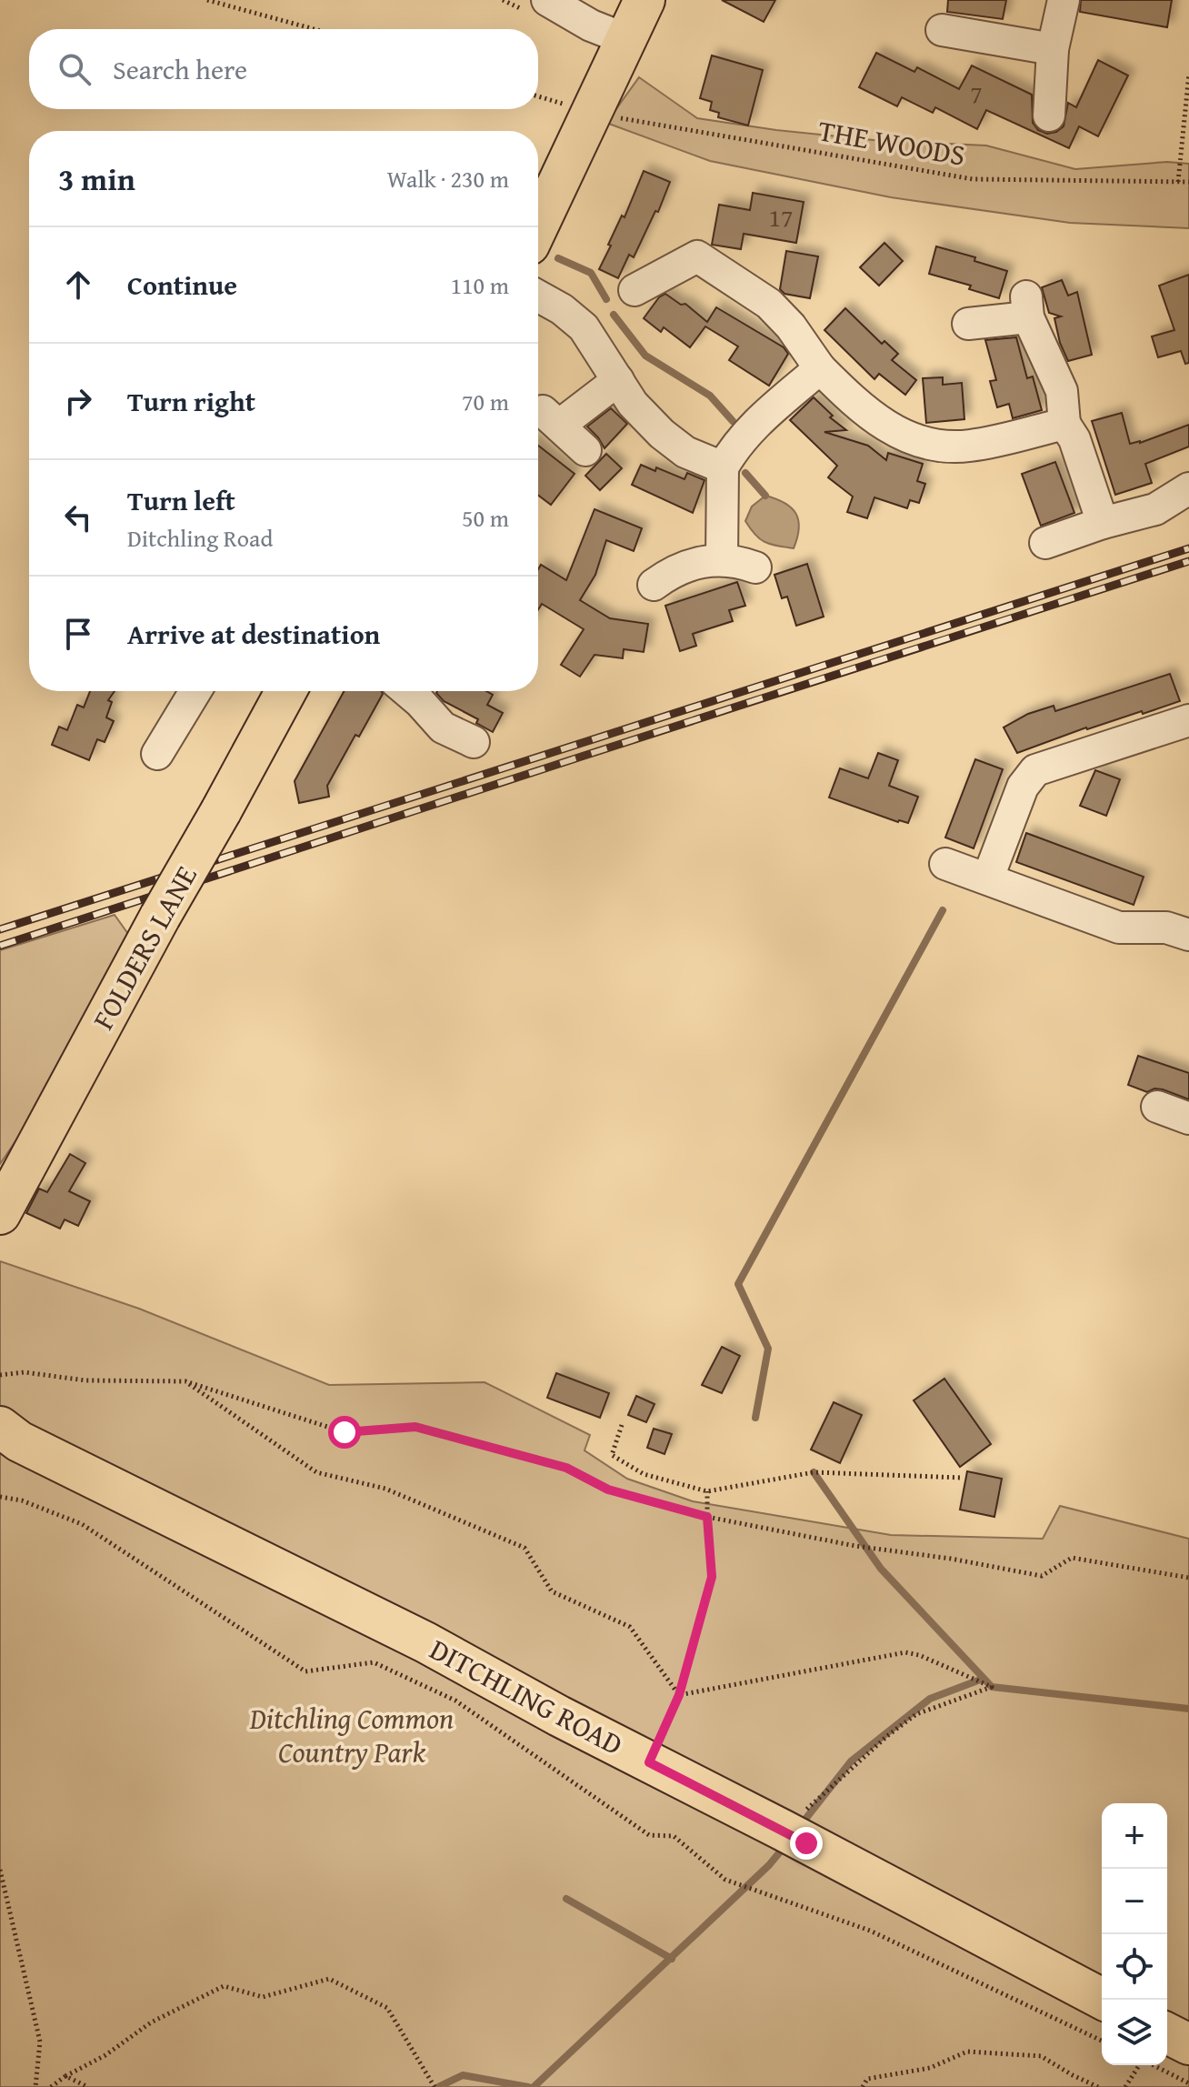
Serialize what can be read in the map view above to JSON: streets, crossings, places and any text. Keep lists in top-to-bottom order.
{
  "streets": {
    "main road": ["FOLDERS LANE", "DITCHLING ROAD"],
    "path": ["THE WOODS"]
  },
  "parks": ["Ditchling Common Country Park"],
  "house_numbers": ["7", "17"],
  "page": {
    "search": "Search here",
    "heading": ["3 min", "Walk · 230 m"],
    "list": [
      ["Continue", "110 m"],
      ["Turn right", "70 m"],
      ["Turn left", "Ditchling Road", "50 m"],
      "Arrive at destination"
    ],
    "map_buttons": ["+", "−"]
  }
}
